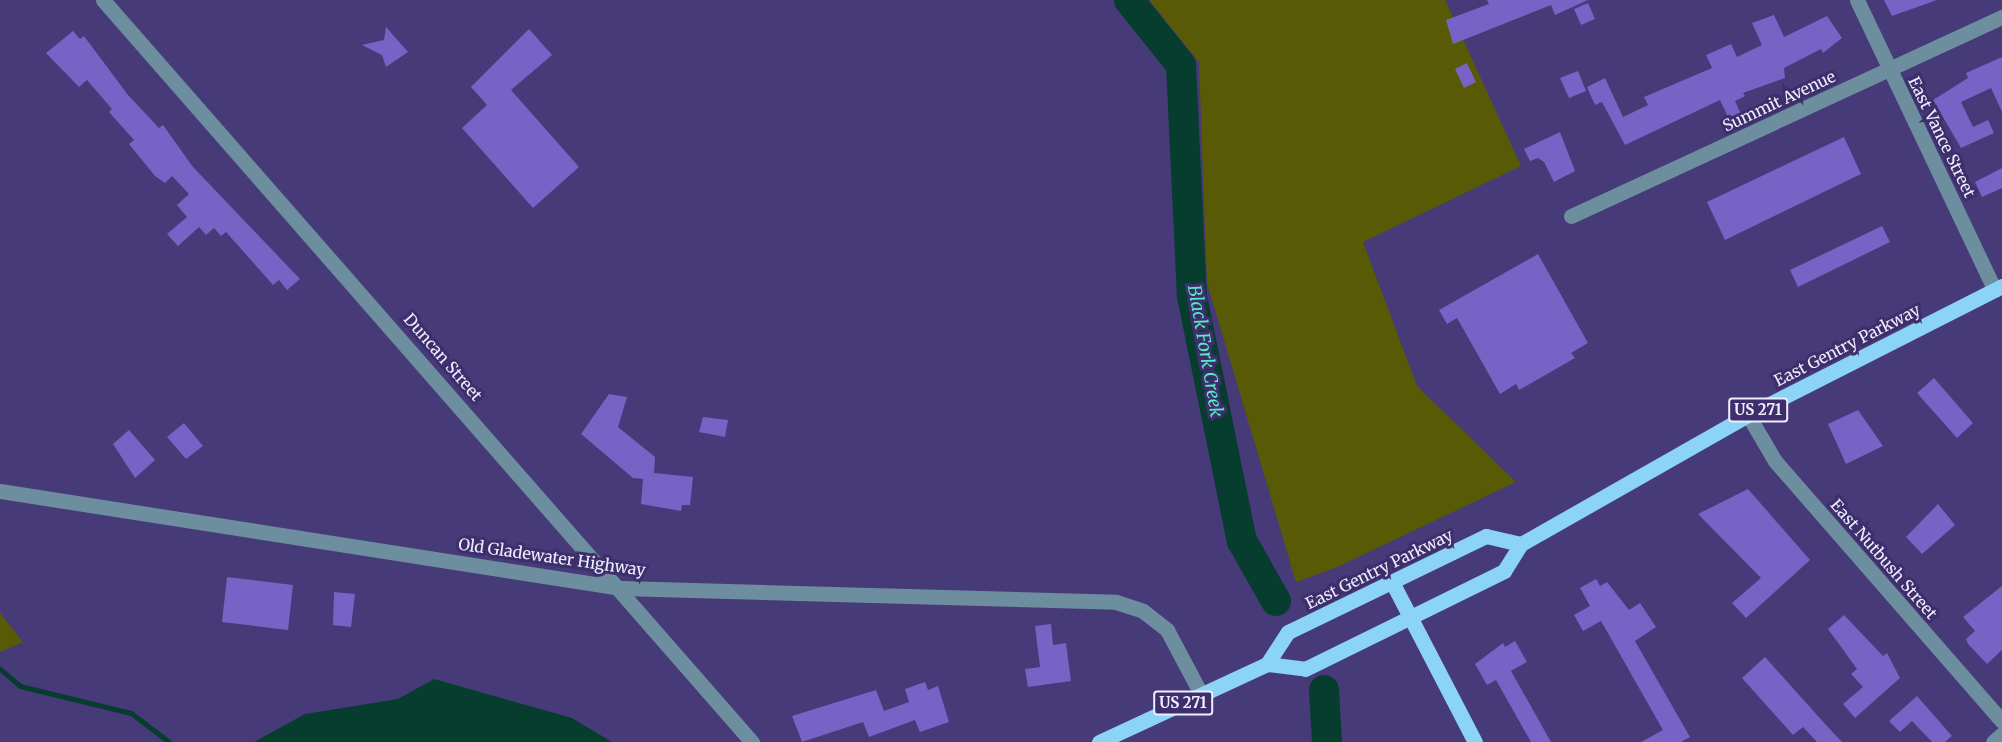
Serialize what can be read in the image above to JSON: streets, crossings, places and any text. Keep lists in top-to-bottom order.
{
  "streets": {
    "main road": ["East Gentry Parkway", "US 271"],
    "street": [
      "Summit Avenue",
      "East Vance Street",
      "Duncan Street",
      "Old Gladewater Highway",
      "East Nutbush Street"
    ]
  },
  "crossings": [
    ["Summit Avenue", "East Vance Street"],
    ["East Vance Street", "East Gentry Parkway"],
    ["East Gentry Parkway", "US 271"],
    ["East Gentry Parkway", "East Nutbush Street"],
    ["Duncan Street", "Old Gladewater Highway"],
    ["US 271", "Old Gladewater Highway"]
  ],
  "water": ["Black Fork Creek"]
}
